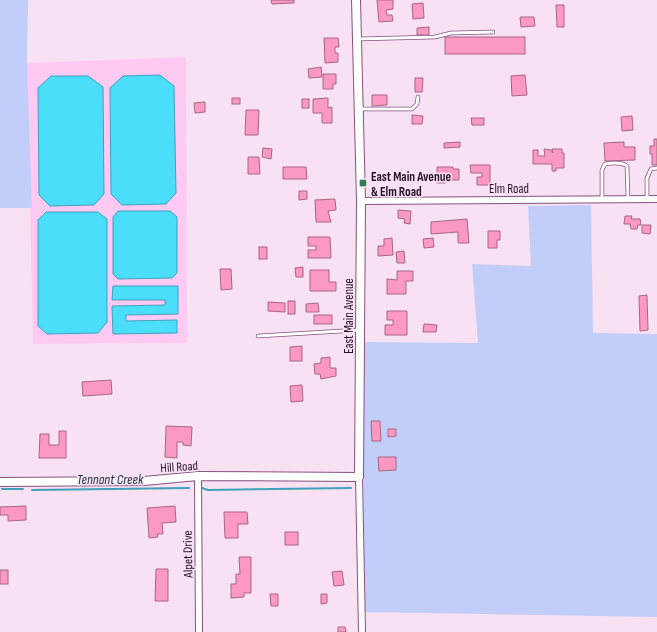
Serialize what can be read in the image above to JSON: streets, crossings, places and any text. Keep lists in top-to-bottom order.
{
  "streets": {
    "street": [
      "Elm Road",
      "East Main Avenue",
      "Hill Road",
      "Alpet Drive"
    ]
  },
  "crossings": [
    ["Elm Road", "East Main Avenue"],
    ["East Main Avenue", "Hill Road"],
    ["Hill Road", "Alpet Drive"]
  ],
  "water": ["Tennant Creek"],
  "places": {
    "transit": ["East Main Avenue & Elm Road"]
  }
}
